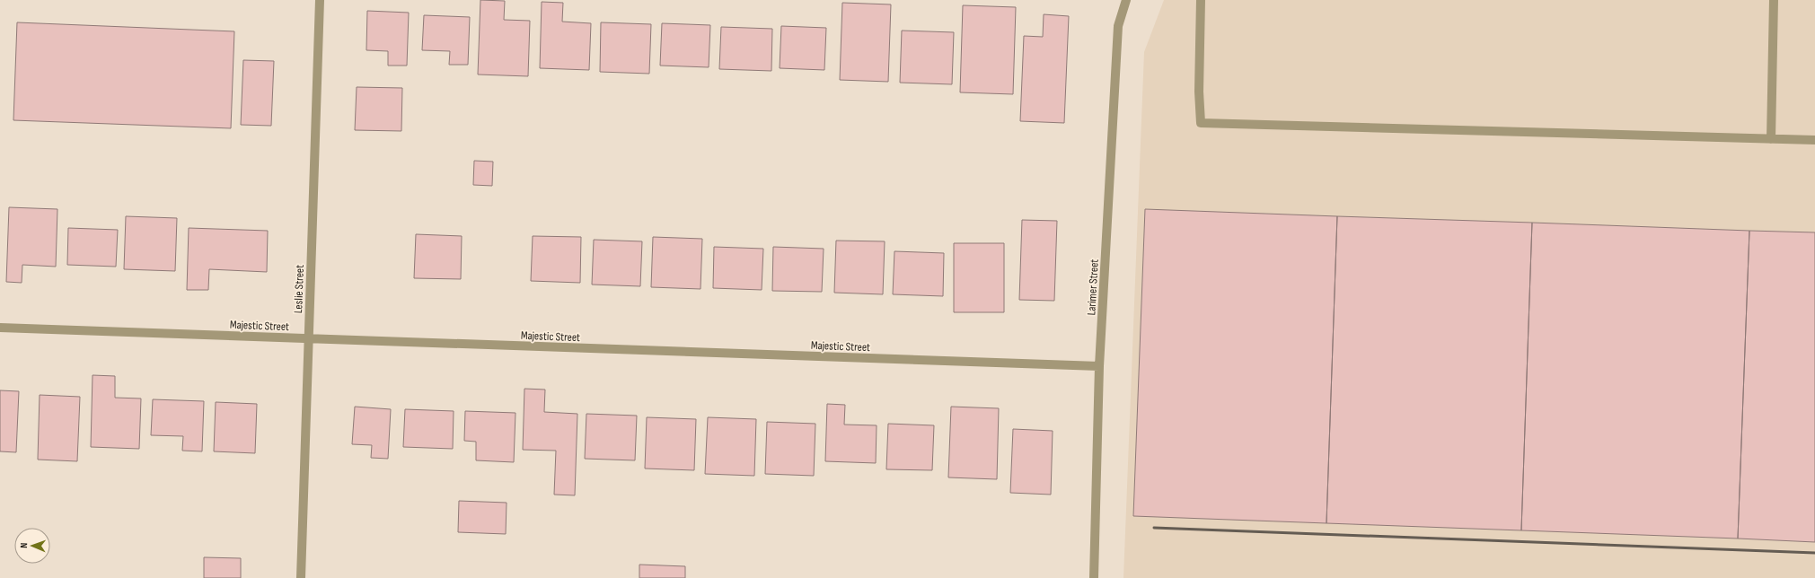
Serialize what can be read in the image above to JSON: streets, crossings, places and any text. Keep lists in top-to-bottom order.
{
  "streets": {
    "street": ["Larimer Street", "Leslie Street", "Majestic Street"]
  },
  "crossings": [
    ["Larimer Street", "Majestic Street"],
    ["Leslie Street", "Majestic Street"]
  ],
  "north": "left"
}
